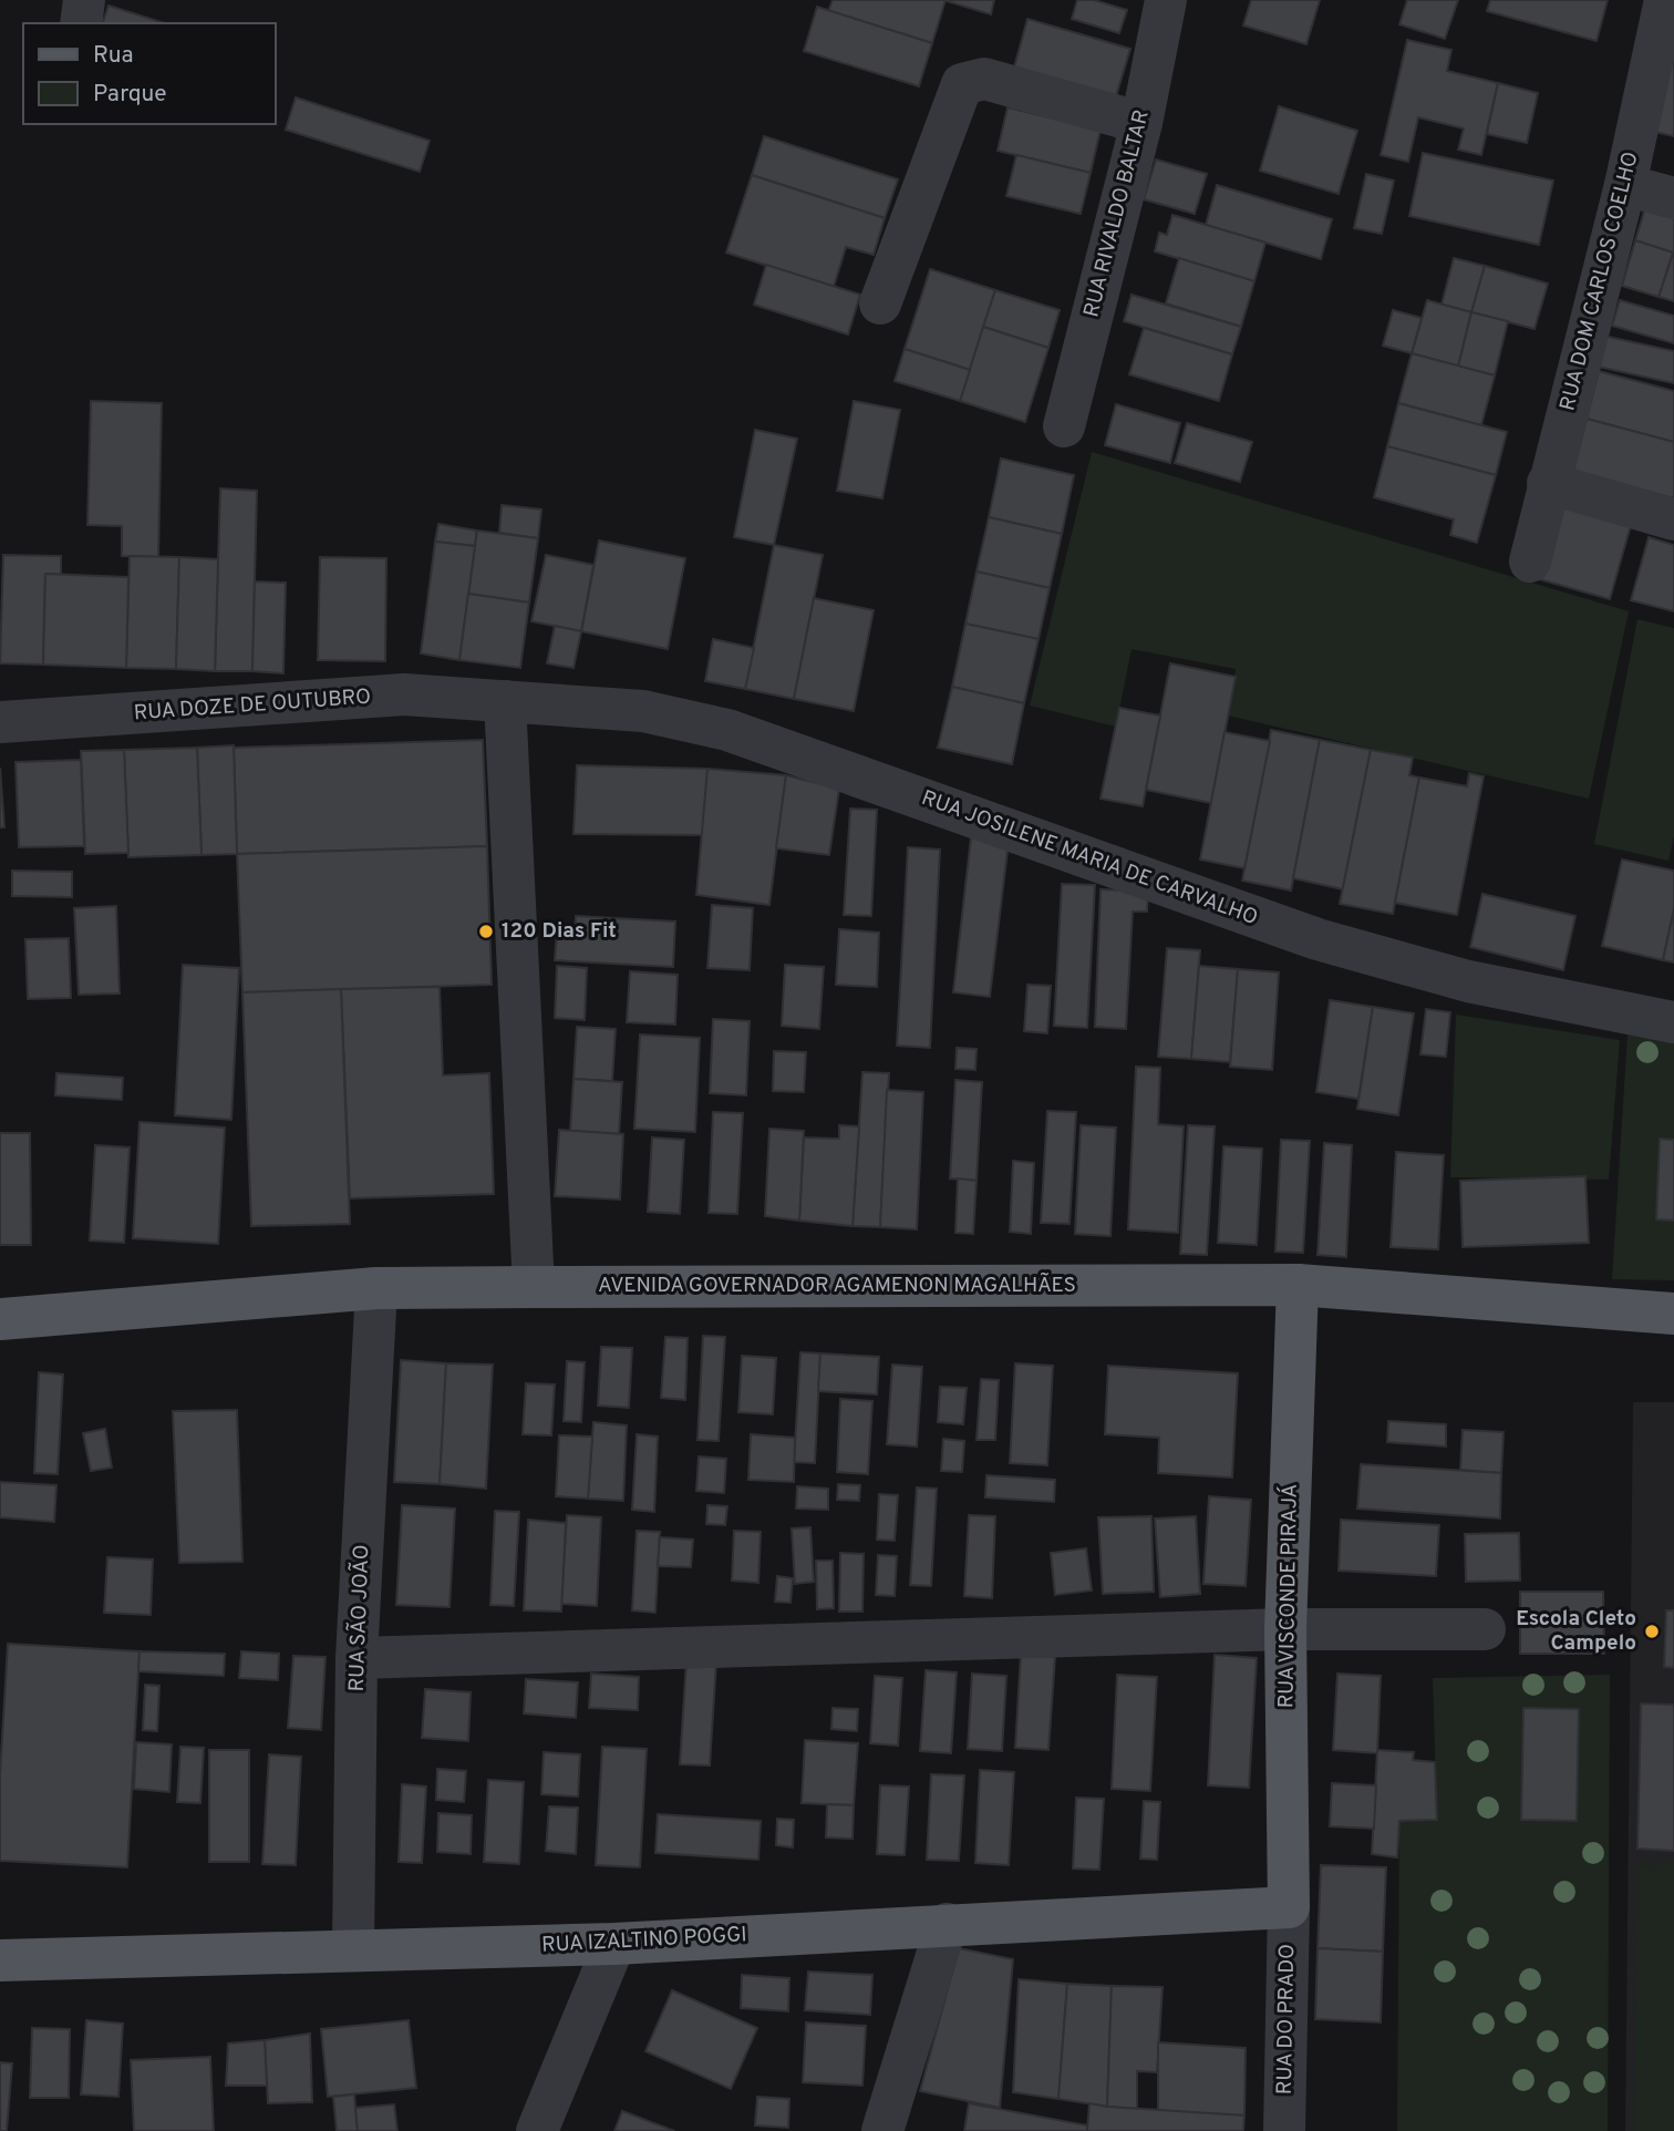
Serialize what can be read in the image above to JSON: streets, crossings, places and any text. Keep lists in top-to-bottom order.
{
  "streets": {
    "main road": ["AVENIDA GOVERNADOR AGAMENON MAGALHÃES", "RUA VISCONDE PIRAJÁ", "RUA IZALTINO POGGI"],
    "street": [
      "RUA RIVALDO BALTAR",
      "RUA DOM CARLOS COELHO",
      "RUA DOZE DE OUTUBRO",
      "RUA JOSILENE MARIA DE CARVALHO",
      "RUA SÃO JOÃO",
      "RUA DO PRADO"
    ]
  },
  "crossings": [
    ["RUA DOZE DE OUTUBRO", "RUA JOSILENE MARIA DE CARVALHO"],
    ["AVENIDA GOVERNADOR AGAMENON MAGALHÃES", "RUA VISCONDE PIRAJÁ"],
    ["AVENIDA GOVERNADOR AGAMENON MAGALHÃES", "RUA SÃO JOÃO"],
    ["RUA VISCONDE PIRAJÁ", "RUA IZALTINO POGGI"],
    ["RUA VISCONDE PIRAJÁ", "RUA DO PRADO"],
    ["RUA SÃO JOÃO", "RUA IZALTINO POGGI"],
    ["RUA IZALTINO POGGI", "RUA DO PRADO"]
  ],
  "places": ["120 Dias Fit", "Escola Cleto Campelo"],
  "legend": ["Rua", "Parque"]
}
